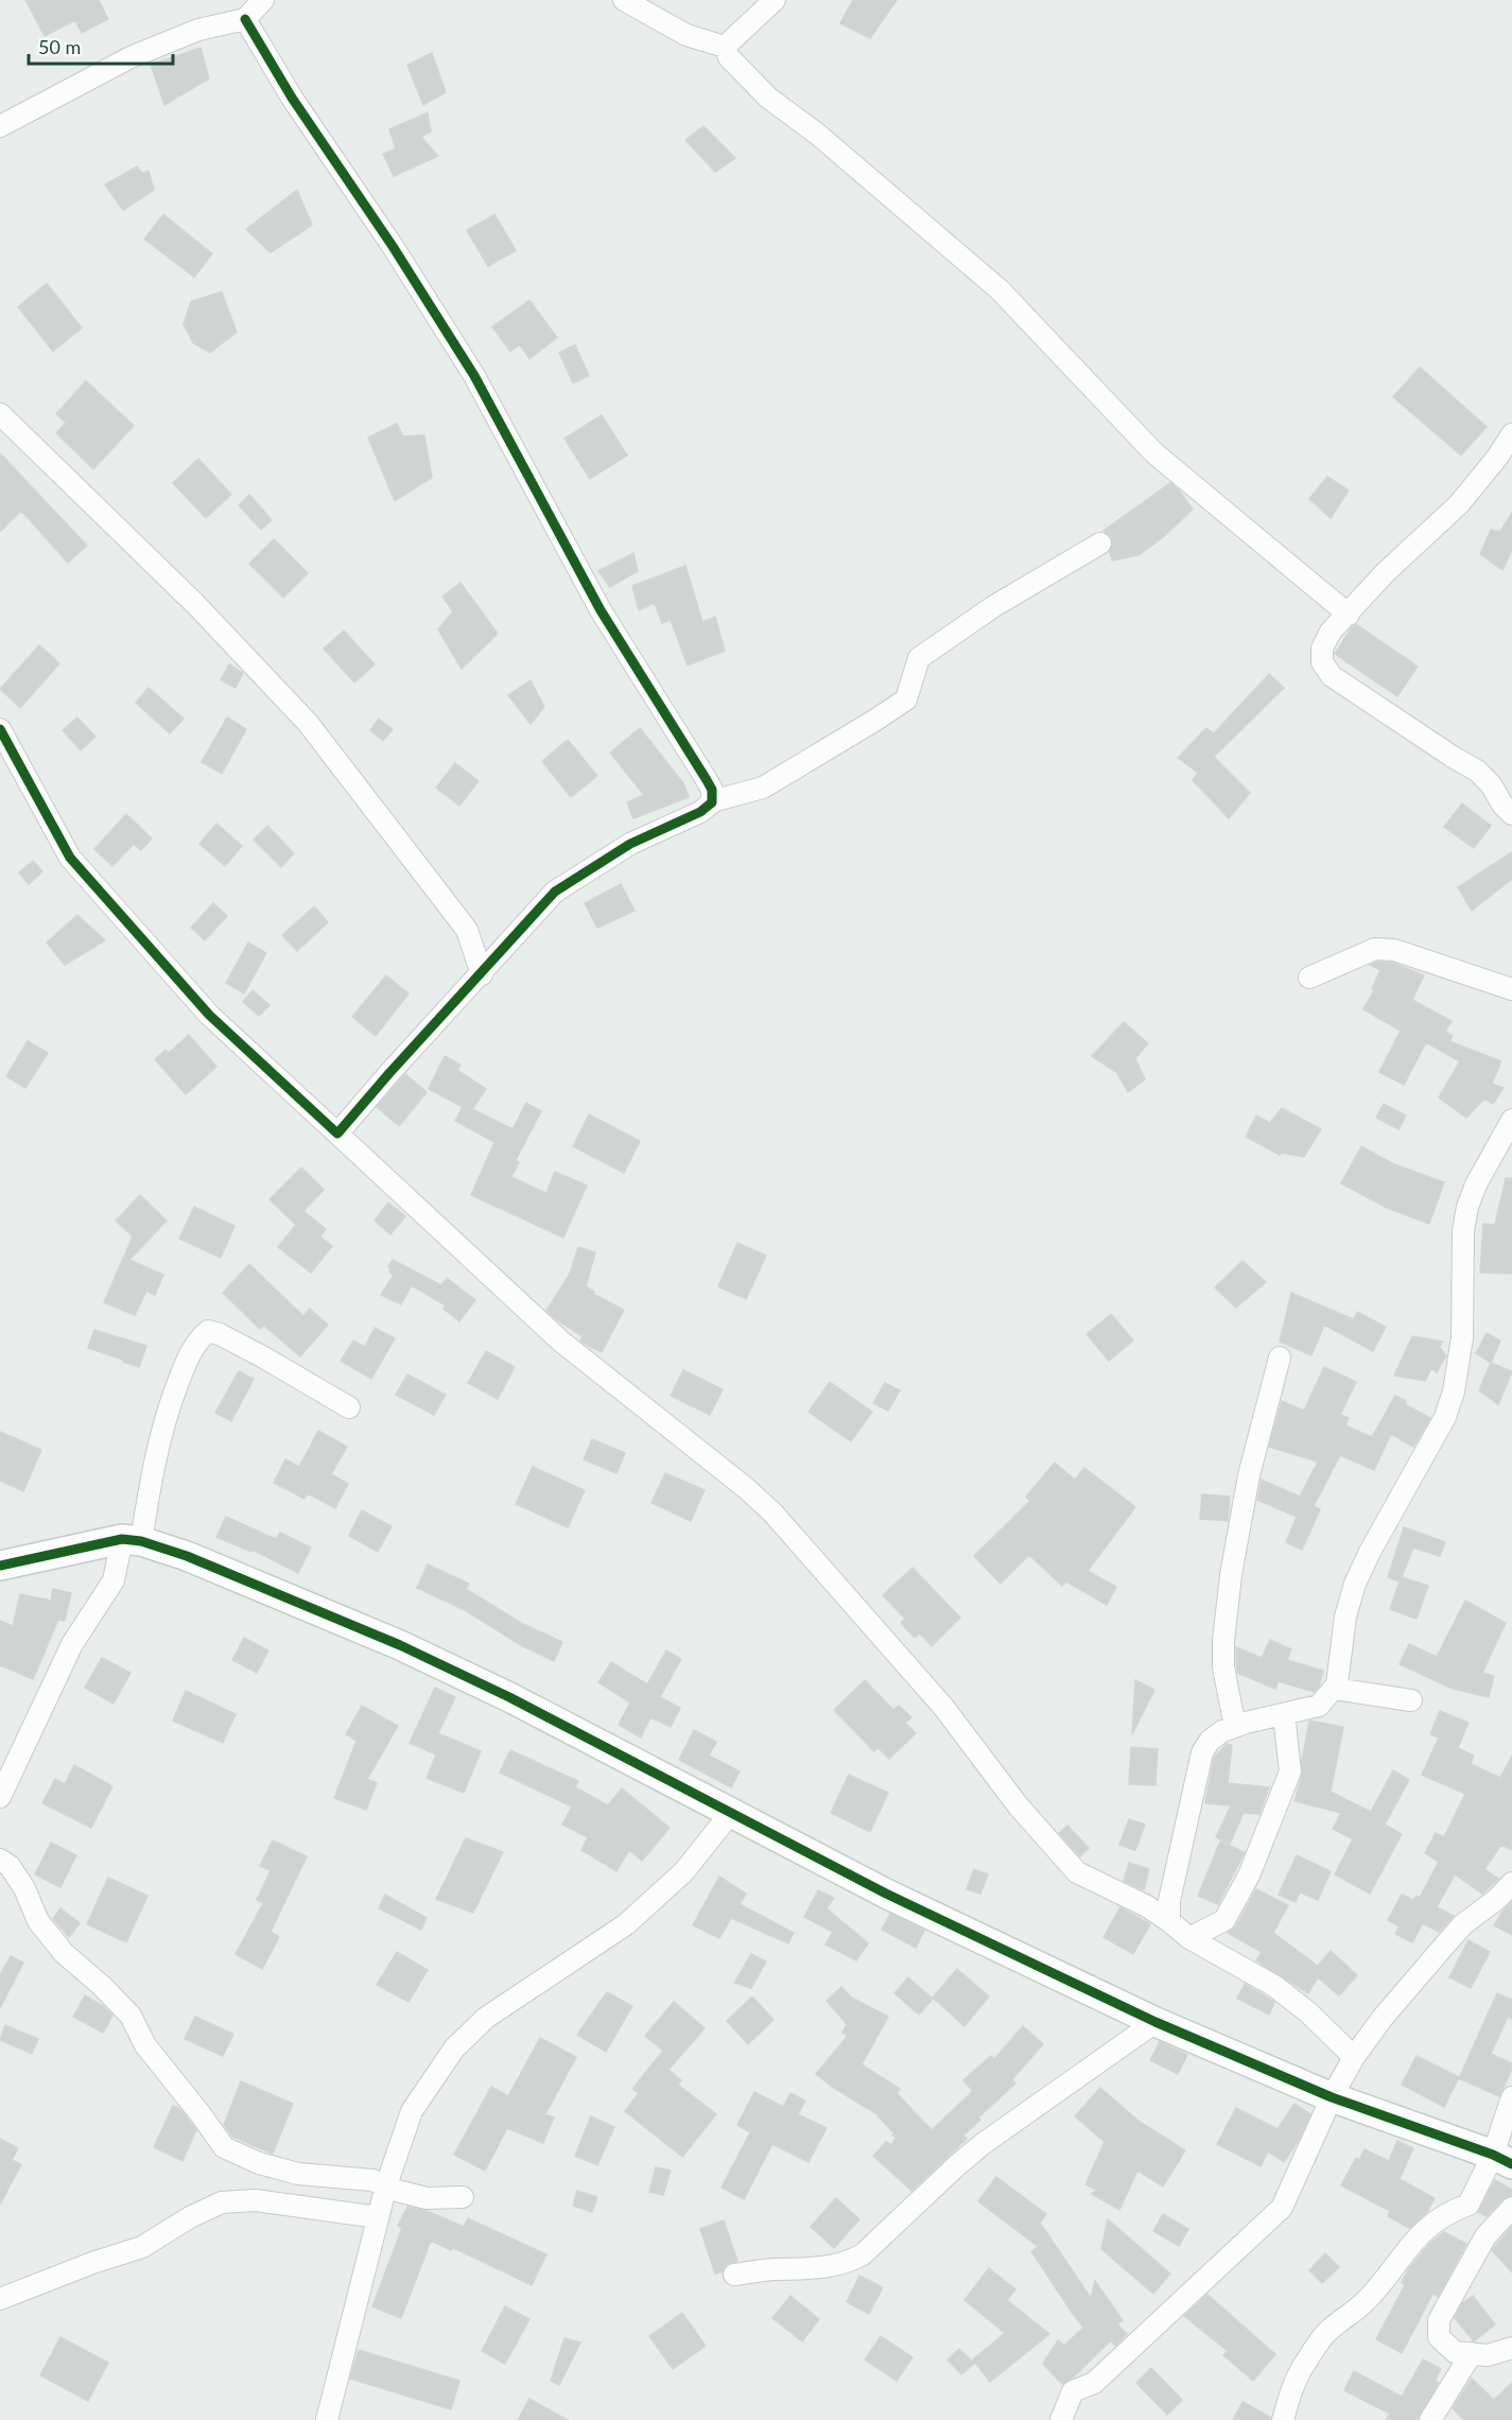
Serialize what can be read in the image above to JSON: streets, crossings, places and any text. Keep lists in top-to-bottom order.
{
  "scale_bar": "50 m"
}
